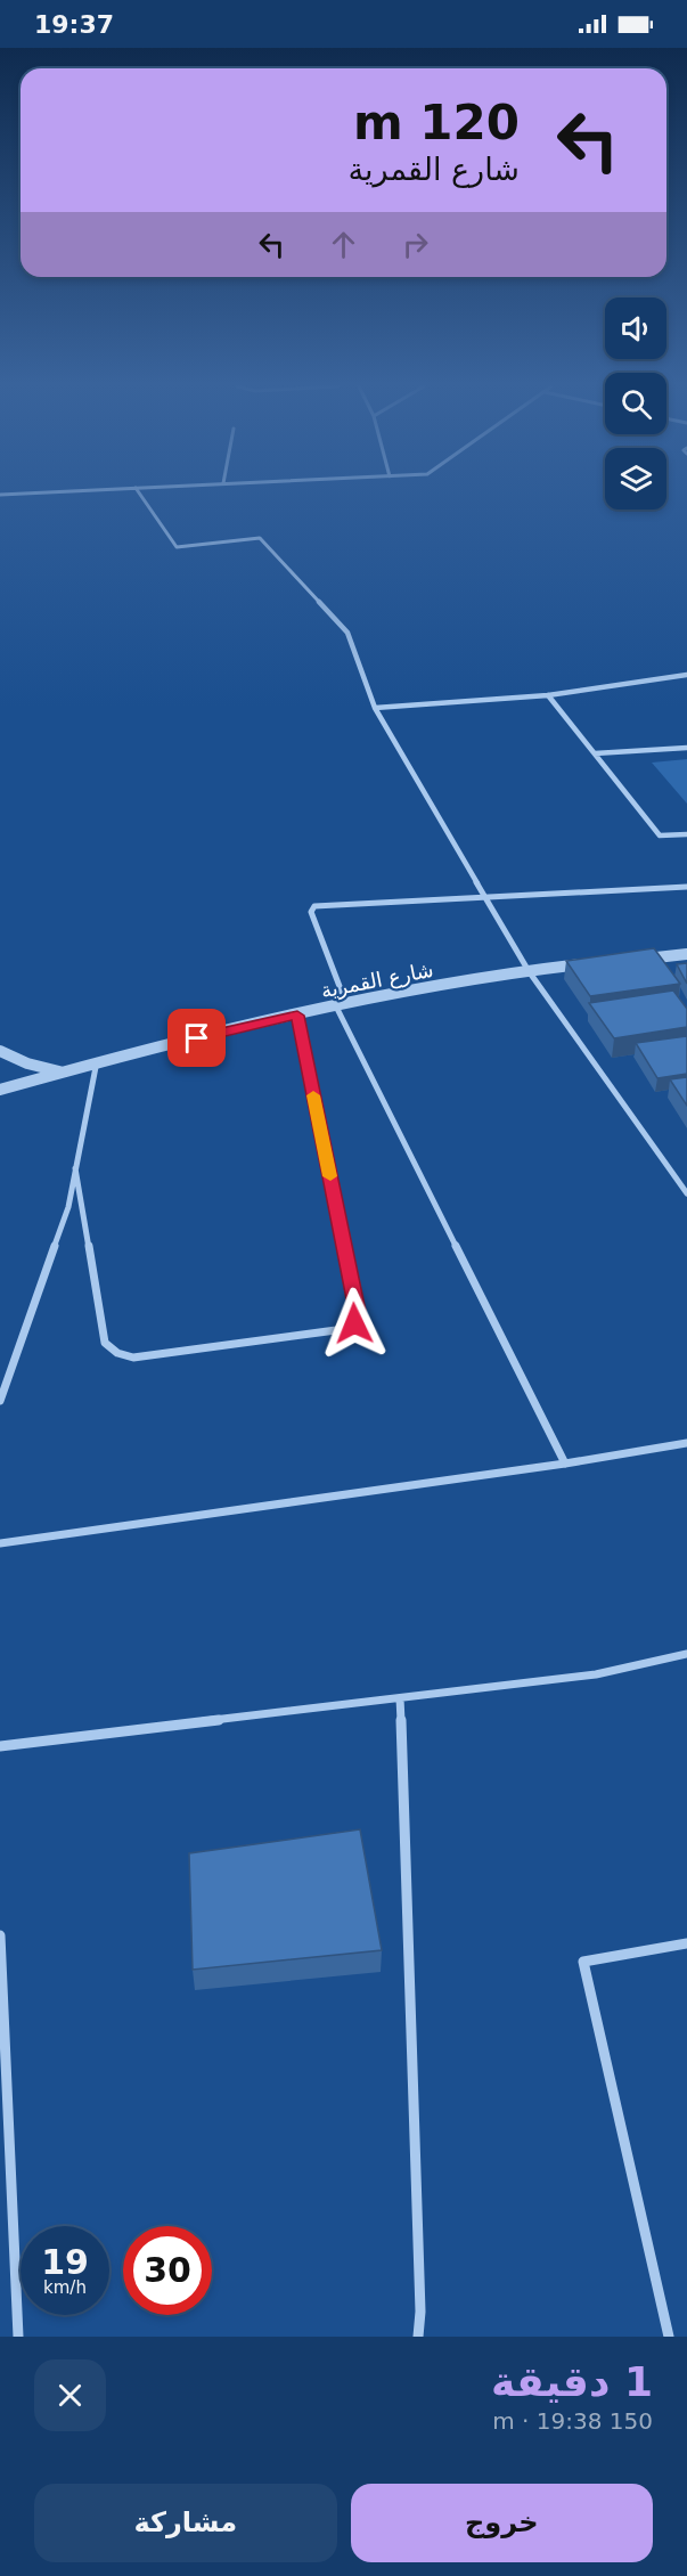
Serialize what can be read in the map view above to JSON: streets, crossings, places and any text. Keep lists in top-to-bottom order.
{
  "streets": {
    "street": ["شارع القمرية"]
  },
  "page": {
    "status": "19:37",
    "turn": ["120 m", "شارع القمرية"],
    "speed": "19 km/h",
    "limit": "30",
    "heading": ["1 دقيقة", "150 m · 19:38"],
    "buttons": ["خروج", "مشاركة"]
  }
}
